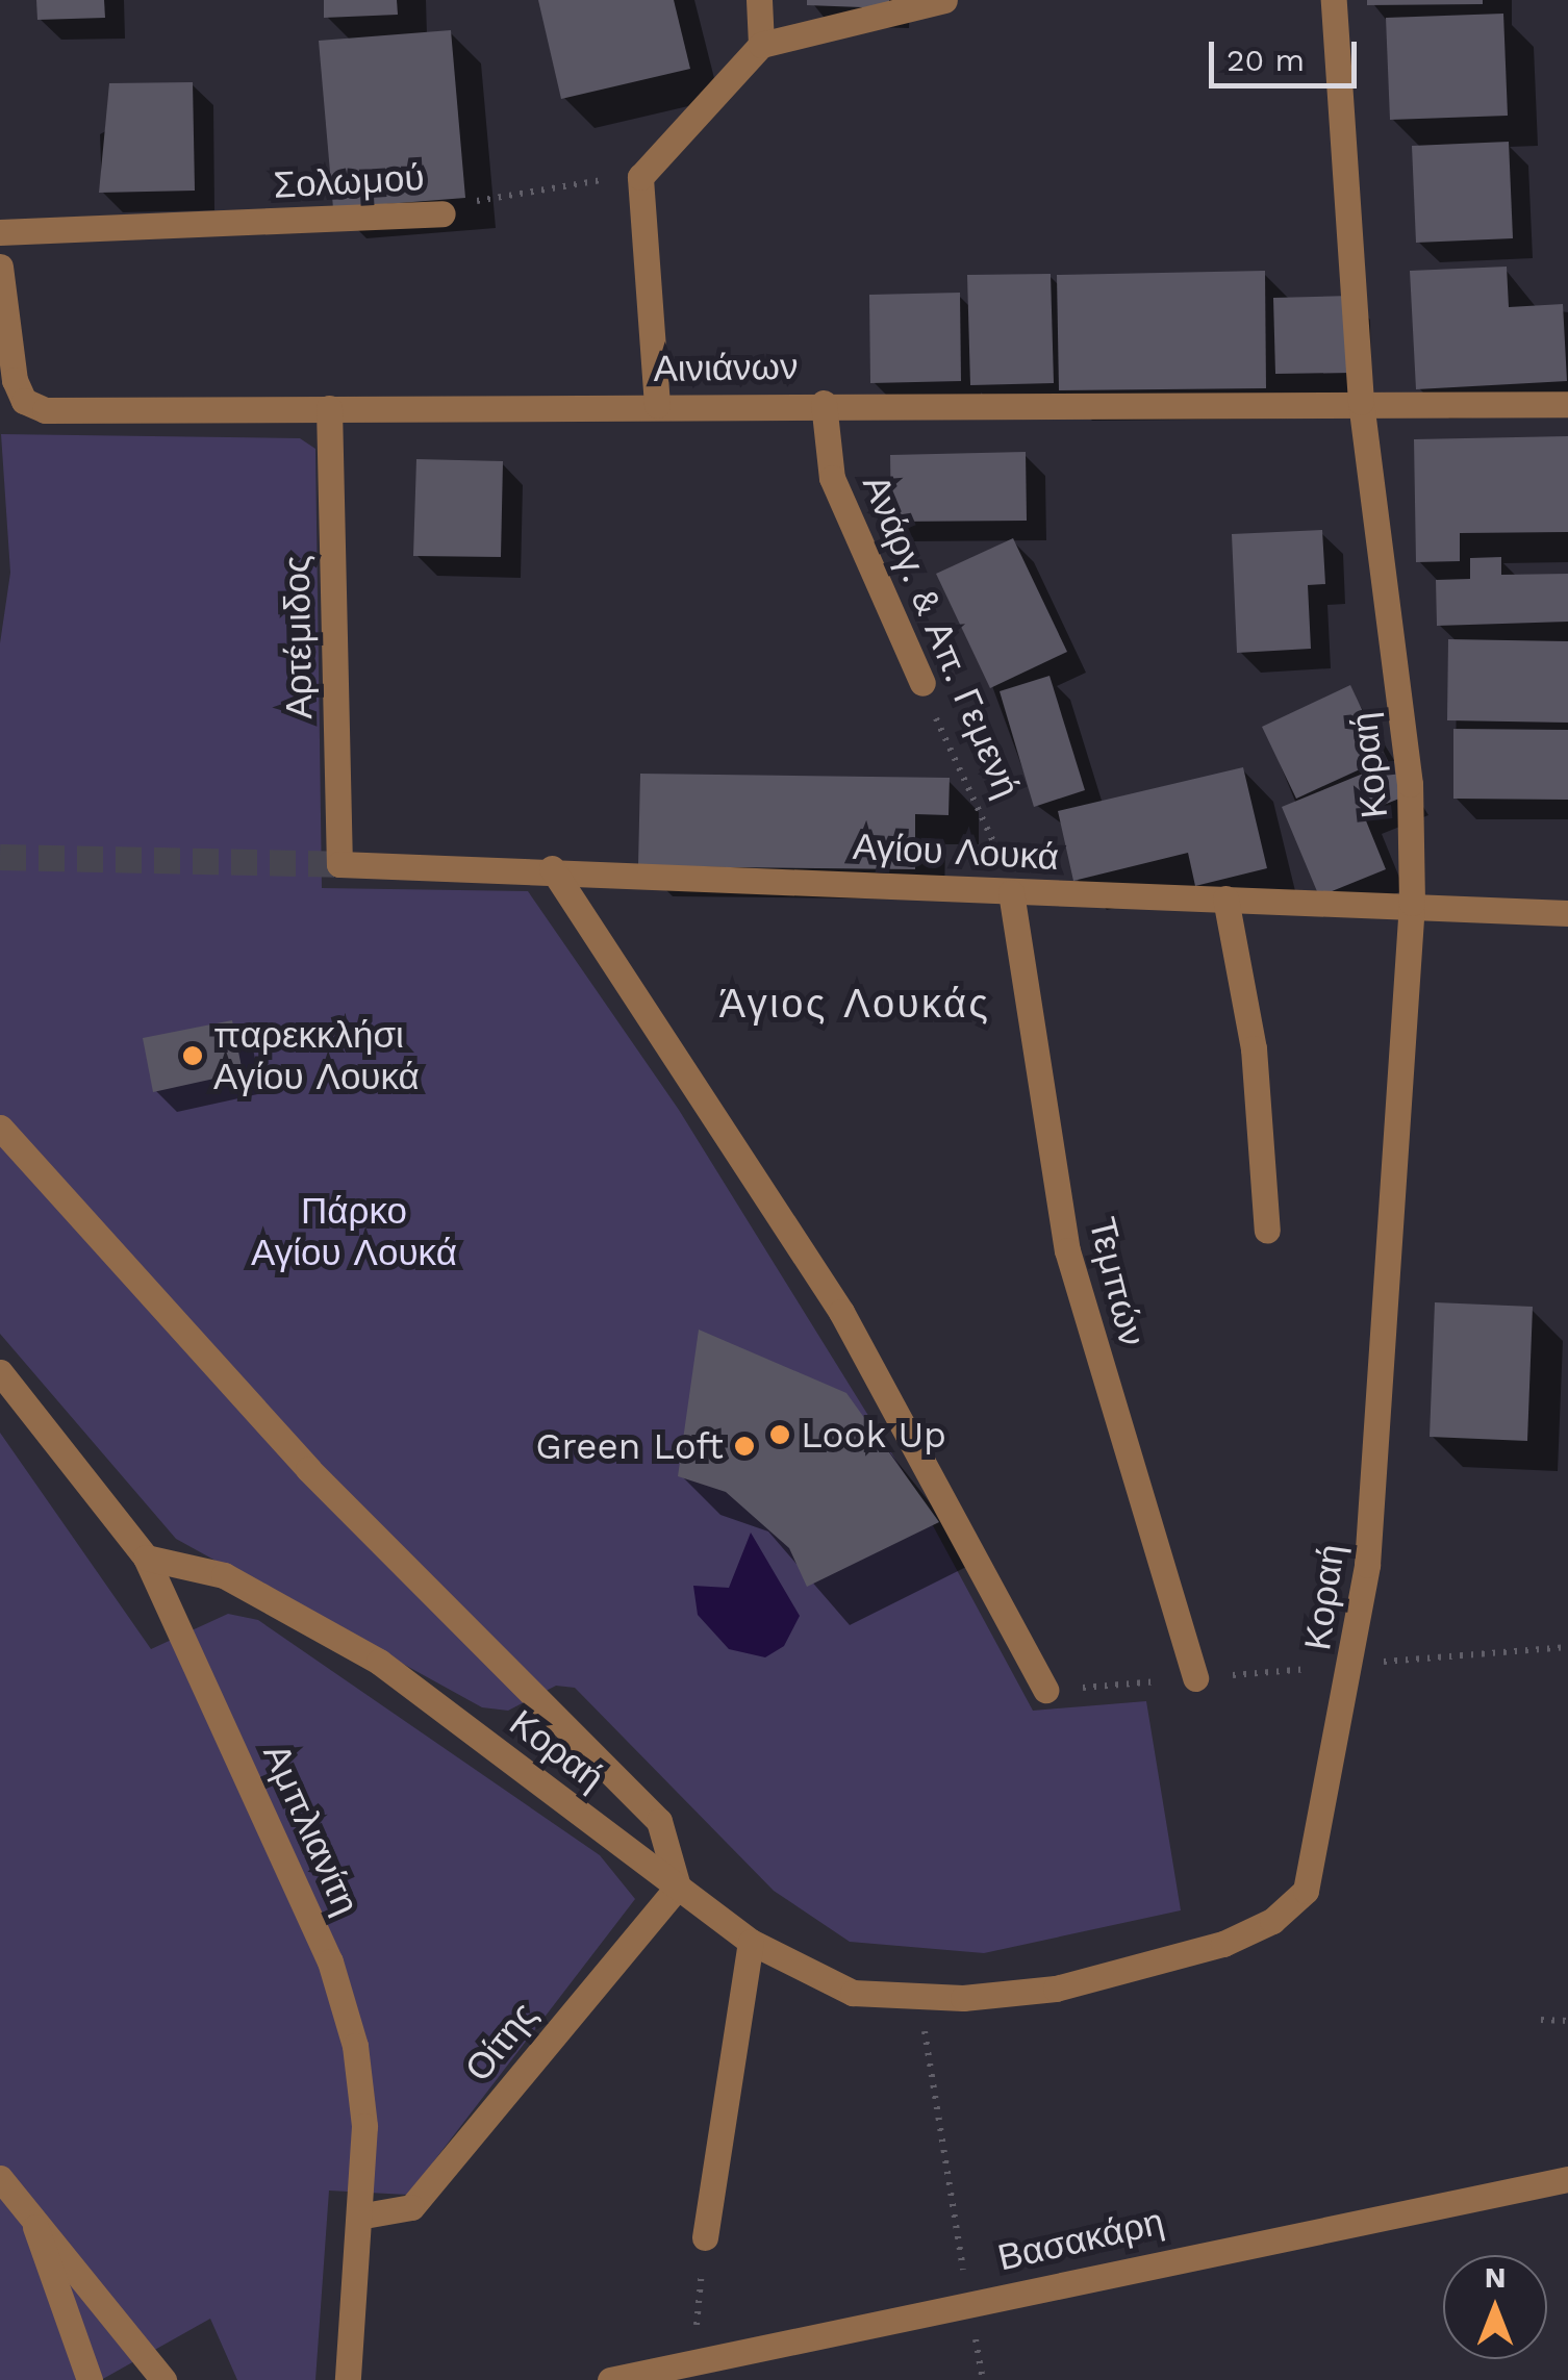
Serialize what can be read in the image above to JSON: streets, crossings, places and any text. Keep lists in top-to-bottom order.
{
  "streets": {
    "street": [
      "Σολωμού",
      "Αινιάνων",
      "Ανάργ. & Απ. Γεμενή",
      "Αρτέμιδος",
      "Κοραή",
      "Αγίου Λουκά",
      "Τεμπών",
      "Αμπλιανίτη",
      "Οίτης",
      "Βασακάρη"
    ]
  },
  "crossings": [
    ["Αινιάνων", "Ανάργ. & Απ. Γεμενή"],
    ["Αινιάνων", "Αρτέμιδος"],
    ["Αινιάνων", "Κοραή"],
    ["Ανάργ. & Απ. Γεμενή", "Αγίου Λουκά"],
    ["Ανάργ. & Απ. Γεμενή", "Τεμπών"],
    ["Αρτέμιδος", "Αγίου Λουκά"],
    ["Κοραή", "Αγίου Λουκά"],
    ["Κοραή", "Αμπλιανίτη"],
    ["Κοραή", "Οίτης"],
    ["Αγίου Λουκά", "Τεμπών"],
    ["Αμπλιανίτη", "Οίτης"]
  ],
  "districts": ["Άγιος Λουκάς"],
  "parks": ["Πάρκο Αγίου Λουκά"],
  "places": ["παρεκκλήσι Αγίου Λουκά", "Look Up", "Green Loft"],
  "scale_bar": "20 m",
  "north": "top"
}
